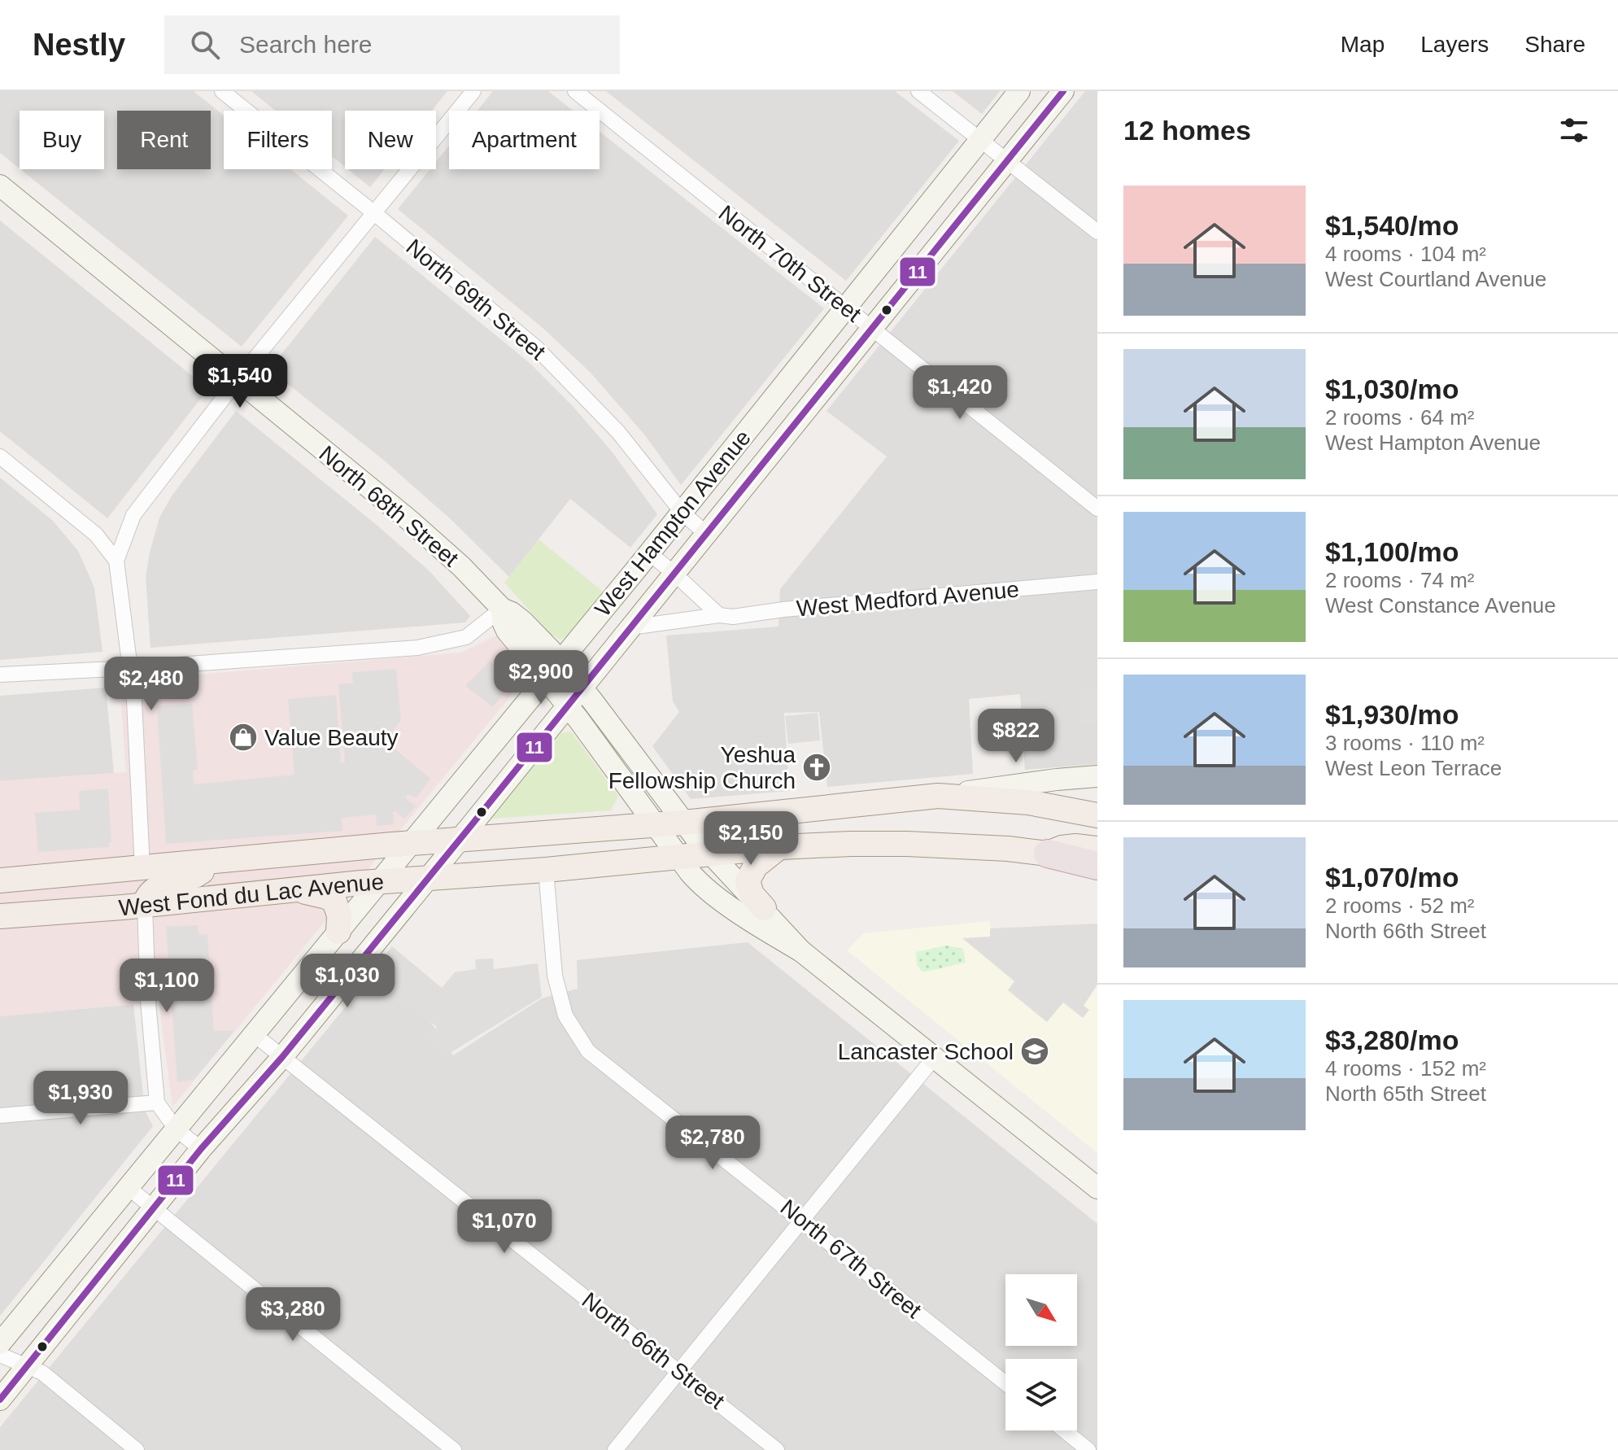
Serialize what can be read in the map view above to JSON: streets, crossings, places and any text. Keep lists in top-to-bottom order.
{
  "streets": {
    "main road": ["North 68th Street", "West Hampton Avenue", "West Fond du Lac Avenue"],
    "street": [
      "North 70th Street",
      "North 69th Street",
      "West Medford Avenue",
      "North 67th Street",
      "North 66th Street"
    ]
  },
  "crossings": [
    ["North 70th Street", "West Hampton Avenue"],
    ["North 69th Street", "West Hampton Avenue"],
    ["North 68th Street", "West Hampton Avenue"],
    ["North 68th Street", "West Fond du Lac Avenue"],
    ["West Hampton Avenue", "West Medford Avenue"],
    ["West Hampton Avenue", "West Fond du Lac Avenue"],
    ["West Hampton Avenue", "North 66th Street"],
    ["West Fond du Lac Avenue", "North 67th Street"]
  ],
  "places": {
    "shop": ["Value Beauty"],
    "church": ["Yeshua Fellowship Church"],
    "school or university": ["Lancaster School"]
  },
  "lines": ["transit line 11"],
  "north": "bottom right",
  "page": {
    "header": "Nestly",
    "search": "Search here",
    "nav": ["Map", "Layers", "Share"],
    "heading": "12 homes",
    "chip": [
      "Buy",
      "Rent",
      "Filters",
      "New",
      "Apartment"
    ],
    "list": [
      {
        "name": "$1,540/mo",
        "note": "4 rooms · 104 m² · West Courtland Avenue"
      },
      {
        "name": "$1,030/mo",
        "note": "2 rooms · 64 m² · West Hampton Avenue"
      },
      {
        "name": "$1,100/mo",
        "note": "2 rooms · 74 m² · West Constance Avenue"
      },
      {
        "name": "$1,930/mo",
        "note": "3 rooms · 110 m² · West Leon Terrace"
      },
      {
        "name": "$1,070/mo",
        "note": "2 rooms · 52 m² · North 66th Street"
      },
      {
        "name": "$3,280/mo",
        "note": "4 rooms · 152 m² · North 65th Street"
      }
    ],
    "price": [
      "$1,540",
      "$1,420",
      "$2,900",
      "$2,480",
      "$822",
      "$2,150",
      "$1,030",
      "$1,100",
      "$1,930",
      "$2,780",
      "$1,070",
      "$3,280"
    ]
  }
}
